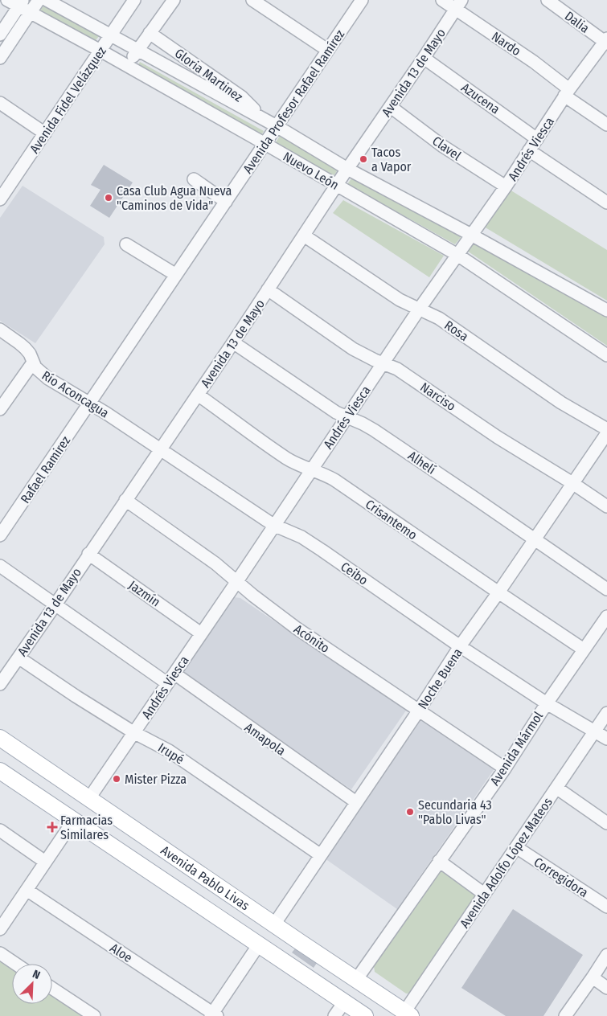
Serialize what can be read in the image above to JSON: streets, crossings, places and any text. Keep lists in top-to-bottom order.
{
  "streets": {
    "main road": ["Avenida Pablo Livas"],
    "street": [
      "Dalia",
      "Nardo",
      "Avenida 13 de Mayo",
      "Gloria Martinez",
      "Azucena",
      "Avenida Fidel Velázquez",
      "Avenida Profesor Rafael Ramírez",
      "Clavel",
      "Andrés Viesca",
      "Nuevo León",
      "Rosa",
      "Río Aconcagua",
      "Narciso",
      "Alhelí",
      "Rafael Ramirez",
      "Crisantemo",
      "Ceibo",
      "Jazmín",
      "Acónito",
      "Noche Buena",
      "Amapola",
      "Avenida Mármol",
      "Irupé",
      "Avenida Adolfo López Mateos",
      "Corregidora",
      "Aloe"
    ]
  },
  "crossings": [
    ["Dalia", "Andrés Viesca"],
    ["Nardo", "Avenida 13 de Mayo"],
    ["Nardo", "Andrés Viesca"],
    ["Avenida 13 de Mayo", "Azucena"],
    ["Avenida 13 de Mayo", "Clavel"],
    ["Avenida 13 de Mayo", "Nuevo León"],
    ["Avenida 13 de Mayo", "Rosa"],
    ["Avenida 13 de Mayo", "Río Aconcagua"],
    ["Avenida 13 de Mayo", "Narciso"],
    ["Avenida 13 de Mayo", "Alhelí"],
    ["Avenida 13 de Mayo", "Crisantemo"],
    ["Avenida 13 de Mayo", "Ceibo"],
    ["Avenida 13 de Mayo", "Jazmín"],
    ["Avenida 13 de Mayo", "Acónito"],
    ["Avenida 13 de Mayo", "Amapola"],
    ["Avenida 13 de Mayo", "Irupé"],
    ["Gloria Martinez", "Nuevo León"],
    ["Azucena", "Andrés Viesca"],
    ["Avenida Fidel Velázquez", "Nuevo León"],
    ["Avenida Profesor Rafael Ramírez", "Nuevo León"],
    ["Avenida Profesor Rafael Ramírez", "Río Aconcagua"],
    ["Avenida Profesor Rafael Ramírez", "Rafael Ramirez"],
    ["Clavel", "Andrés Viesca"],
    ["Andrés Viesca", "Nuevo León"],
    ["Andrés Viesca", "Rosa"],
    ["Andrés Viesca", "Narciso"],
    ["Andrés Viesca", "Alhelí"],
    ["Andrés Viesca", "Crisantemo"],
    ["Andrés Viesca", "Ceibo"],
    ["Andrés Viesca", "Jazmín"],
    ["Andrés Viesca", "Acónito"],
    ["Andrés Viesca", "Amapola"],
    ["Andrés Viesca", "Irupé"],
    ["Andrés Viesca", "Avenida Pablo Livas"],
    ["Río Aconcagua", "Rafael Ramirez"],
    ["Río Aconcagua", "Ceibo"],
    ["Narciso", "Noche Buena"],
    ["Alhelí", "Noche Buena"],
    ["Crisantemo", "Noche Buena"],
    ["Crisantemo", "Avenida Mármol"],
    ["Ceibo", "Noche Buena"],
    ["Ceibo", "Avenida Mármol"],
    ["Ceibo", "Avenida Adolfo López Mateos"],
    ["Acónito", "Noche Buena"],
    ["Acónito", "Avenida Mármol"],
    ["Noche Buena", "Amapola"],
    ["Noche Buena", "Irupé"],
    ["Noche Buena", "Avenida Pablo Livas"],
    ["Avenida Mármol", "Avenida Pablo Livas"],
    ["Avenida Adolfo López Mateos", "Corregidora"],
    ["Avenida Adolfo López Mateos", "Avenida Pablo Livas"]
  ],
  "places": {
    "other": [
      "Tacos a Vapor",
      "Casa Club Agua Nueva \"Caminos de Vida\"",
      "Mister Pizza",
      "Secundaria 43 \"Pablo Livas\""
    ],
    "health": ["Farmacias Similares"]
  },
  "north": "top right"
}
